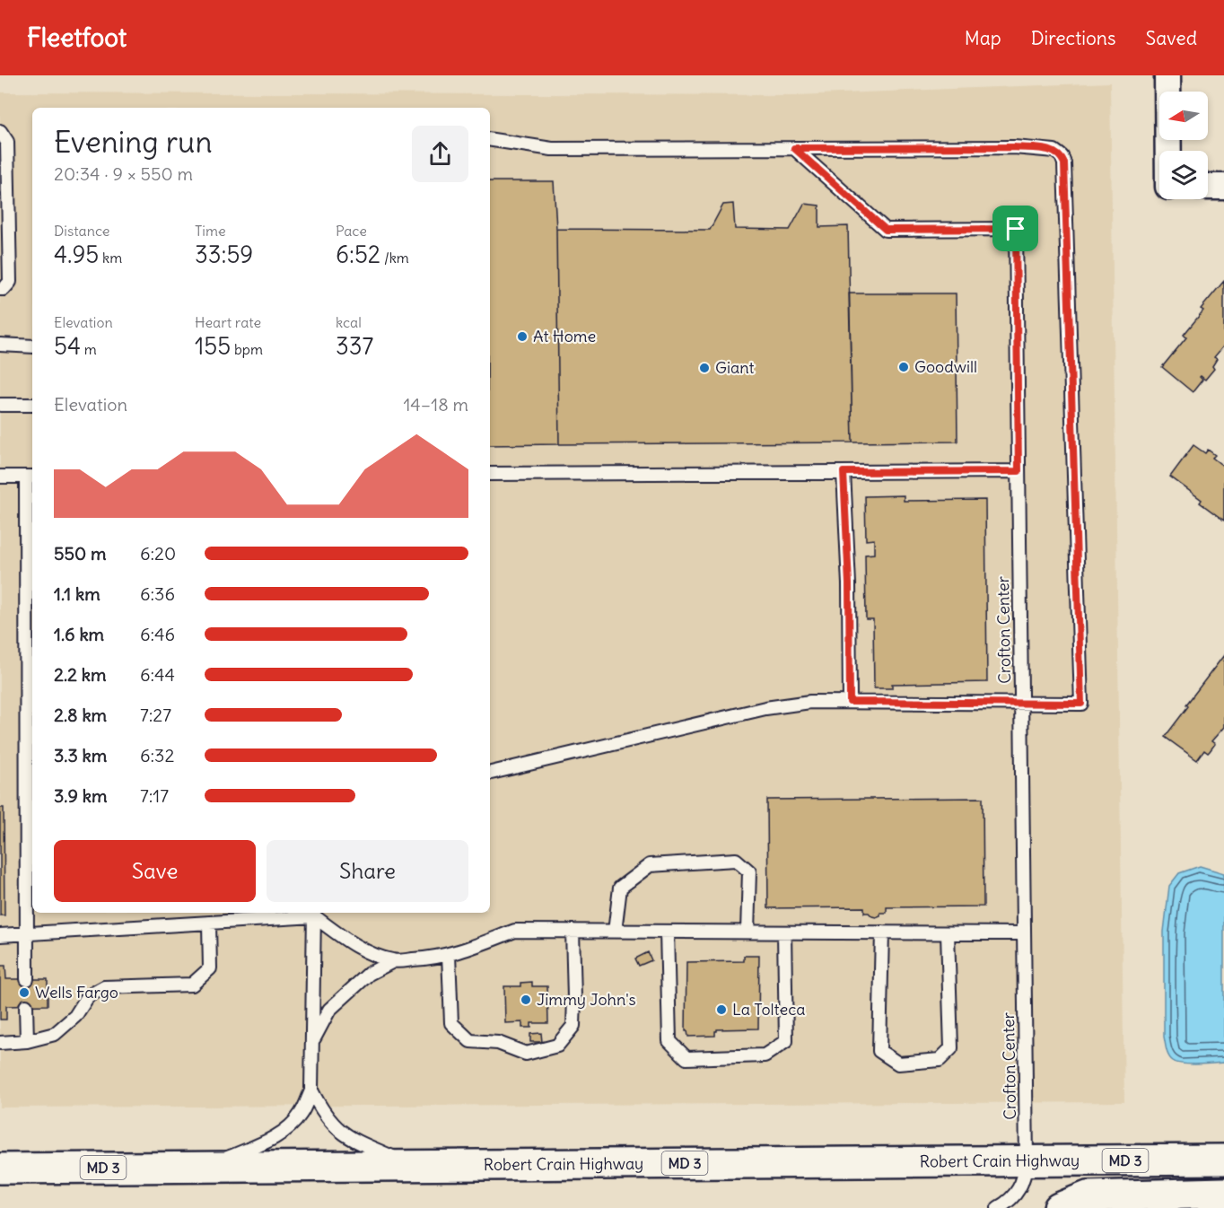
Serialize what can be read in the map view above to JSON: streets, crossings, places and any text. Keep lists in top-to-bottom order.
{
  "streets": {
    "highway": ["MD 3", "Robert Crain Highway"],
    "lane": ["Crofton Center"]
  },
  "crossings": [
    ["Crofton Center", "Robert Crain Highway"]
  ],
  "places": [
    "At Home",
    "Goodwill",
    "Giant",
    "Wells Fargo",
    "Jimmy John's",
    "La Tolteca"
  ],
  "north": "left",
  "page": {
    "header": "Fleetfoot",
    "nav": ["Map", "Directions", "Saved"],
    "heading": ["Evening run", "20:34 · 9 × 550 m"],
    "stats": [
      ["Distance", "4.95 km"],
      ["Time", "33:59"],
      ["Pace", "6:52 /km"],
      ["Elevation", "54 m"],
      ["Heart rate", "155 bpm"],
      ["kcal", "337"]
    ],
    "chart": ["Elevation", "14–18 m"],
    "list": [
      {
        "name": "550 m",
        "note": "6:20"
      },
      {
        "name": "1.1 km",
        "note": "6:36"
      },
      {
        "name": "1.6 km",
        "note": "6:46"
      },
      {
        "name": "2.2 km",
        "note": "6:44"
      },
      {
        "name": "2.8 km",
        "note": "7:27"
      },
      {
        "name": "3.3 km",
        "note": "6:32"
      },
      {
        "name": "3.9 km",
        "note": "7:17"
      }
    ],
    "buttons": ["Save", "Share"]
  }
}
